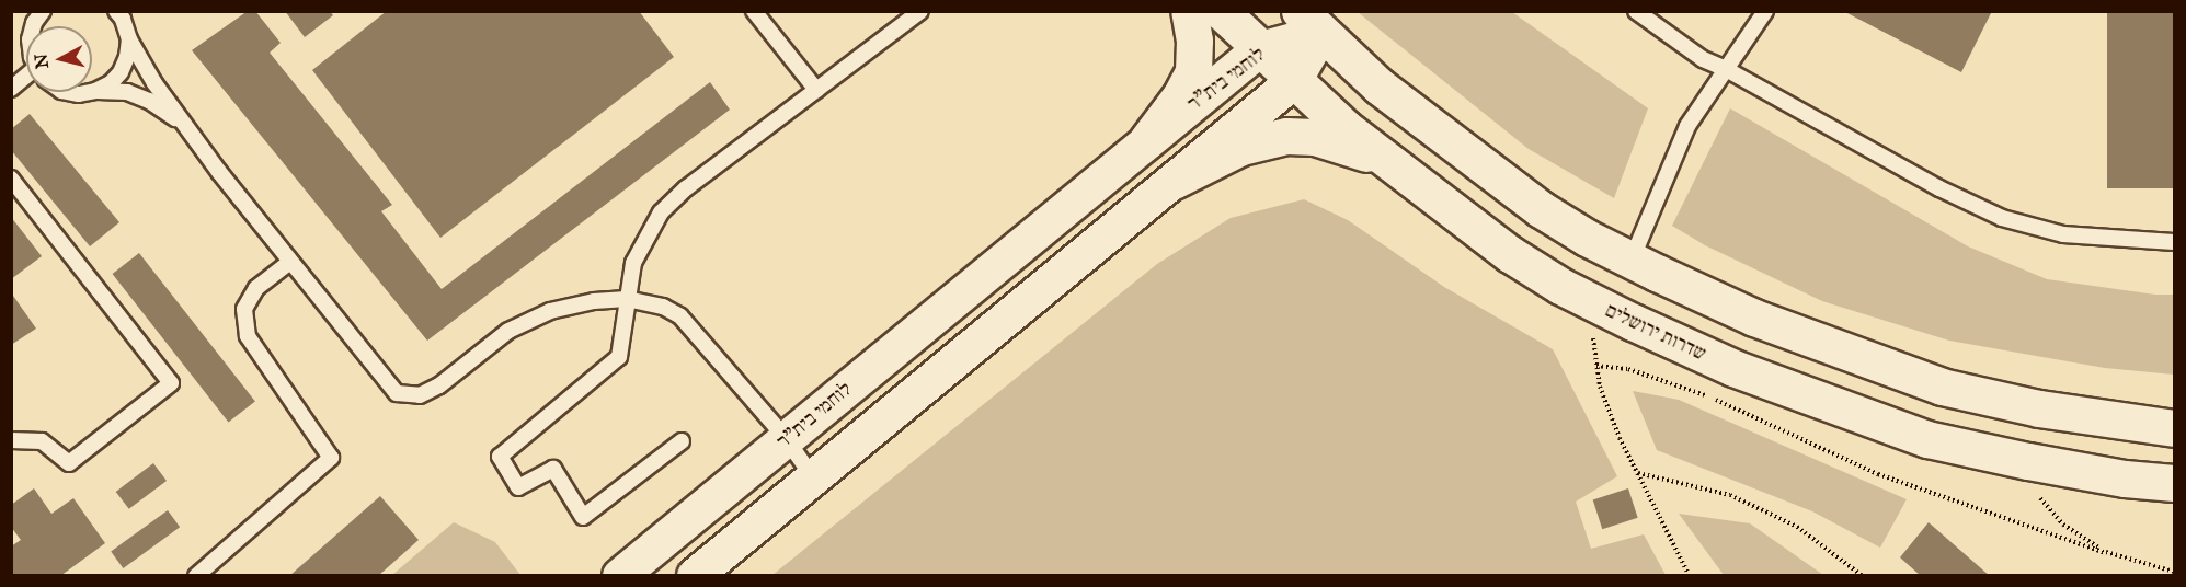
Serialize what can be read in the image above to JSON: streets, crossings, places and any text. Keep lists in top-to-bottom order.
{
  "streets": {
    "main road": ["שדרות ירושלים"],
    "street": ["לוחמי בית\"ר"]
  },
  "crossings": [
    ["לוחמי בית\"ר", "שדרות ירושלים"]
  ],
  "north": "left"
}
